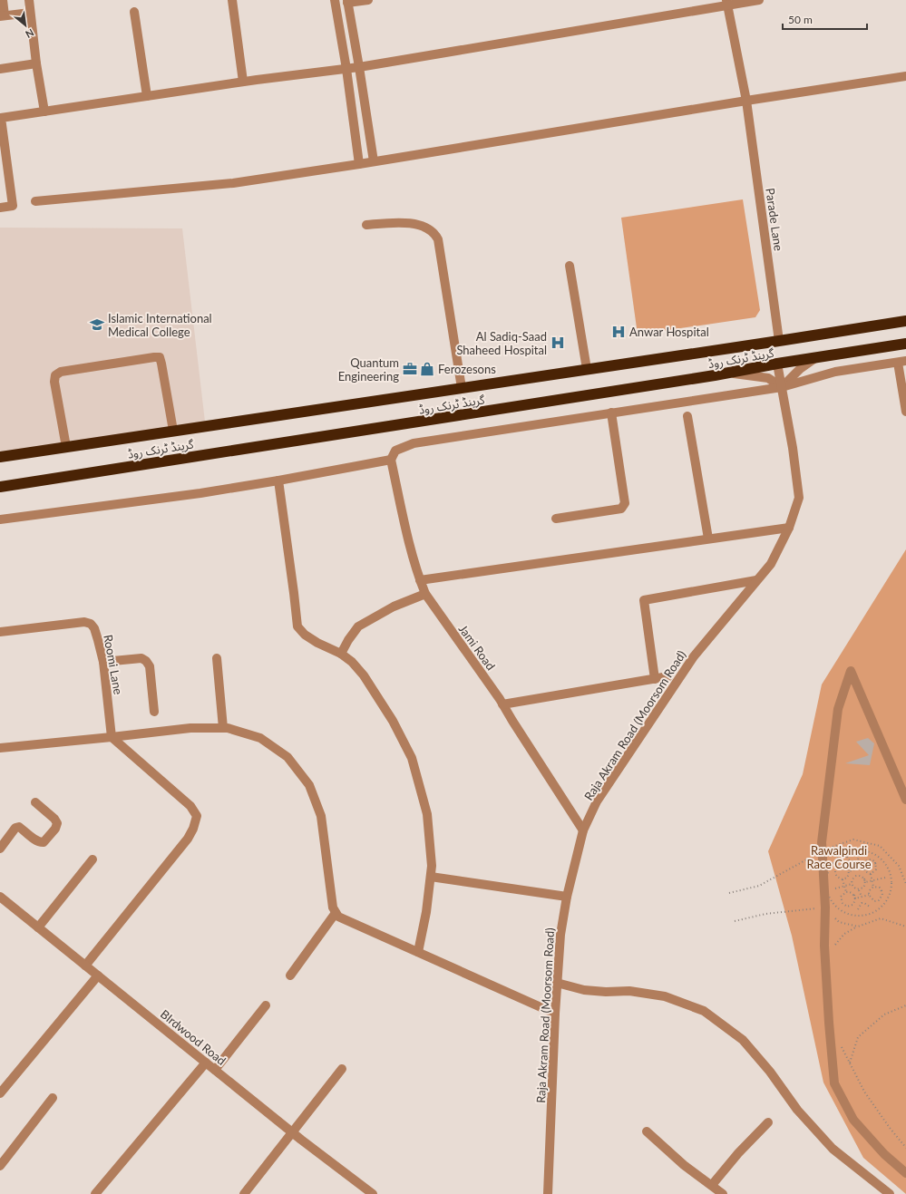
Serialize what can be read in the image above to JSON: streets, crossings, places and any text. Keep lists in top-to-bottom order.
{
  "streets": {
    "highway": ["گرینڈ ٹرنک روڈ"],
    "street": [
      "Parade Lane",
      "Jami Road",
      "Roomi Lane",
      "Raja Akram Road (Moorsom Road)",
      "BIrdwood Road"
    ]
  },
  "crossings": [
    ["Parade Lane", "گرینڈ ٹرنک روڈ"],
    ["گرینڈ ٹرنک روڈ", "Raja Akram Road (Moorsom Road)"],
    ["Jami Road", "Raja Akram Road (Moorsom Road)"]
  ],
  "parks": ["Rawalpindi Race Course"],
  "places": {
    "school or university": ["Islamic International Medical College"],
    "hospital": ["Anwar Hospital", "Al Sadiq-Saad Shaheed Hospital"],
    "office": ["Quantum Engineering"],
    "shop": ["Ferozesons"]
  },
  "scale_bar": "50 m",
  "north": "bottom right"
}
